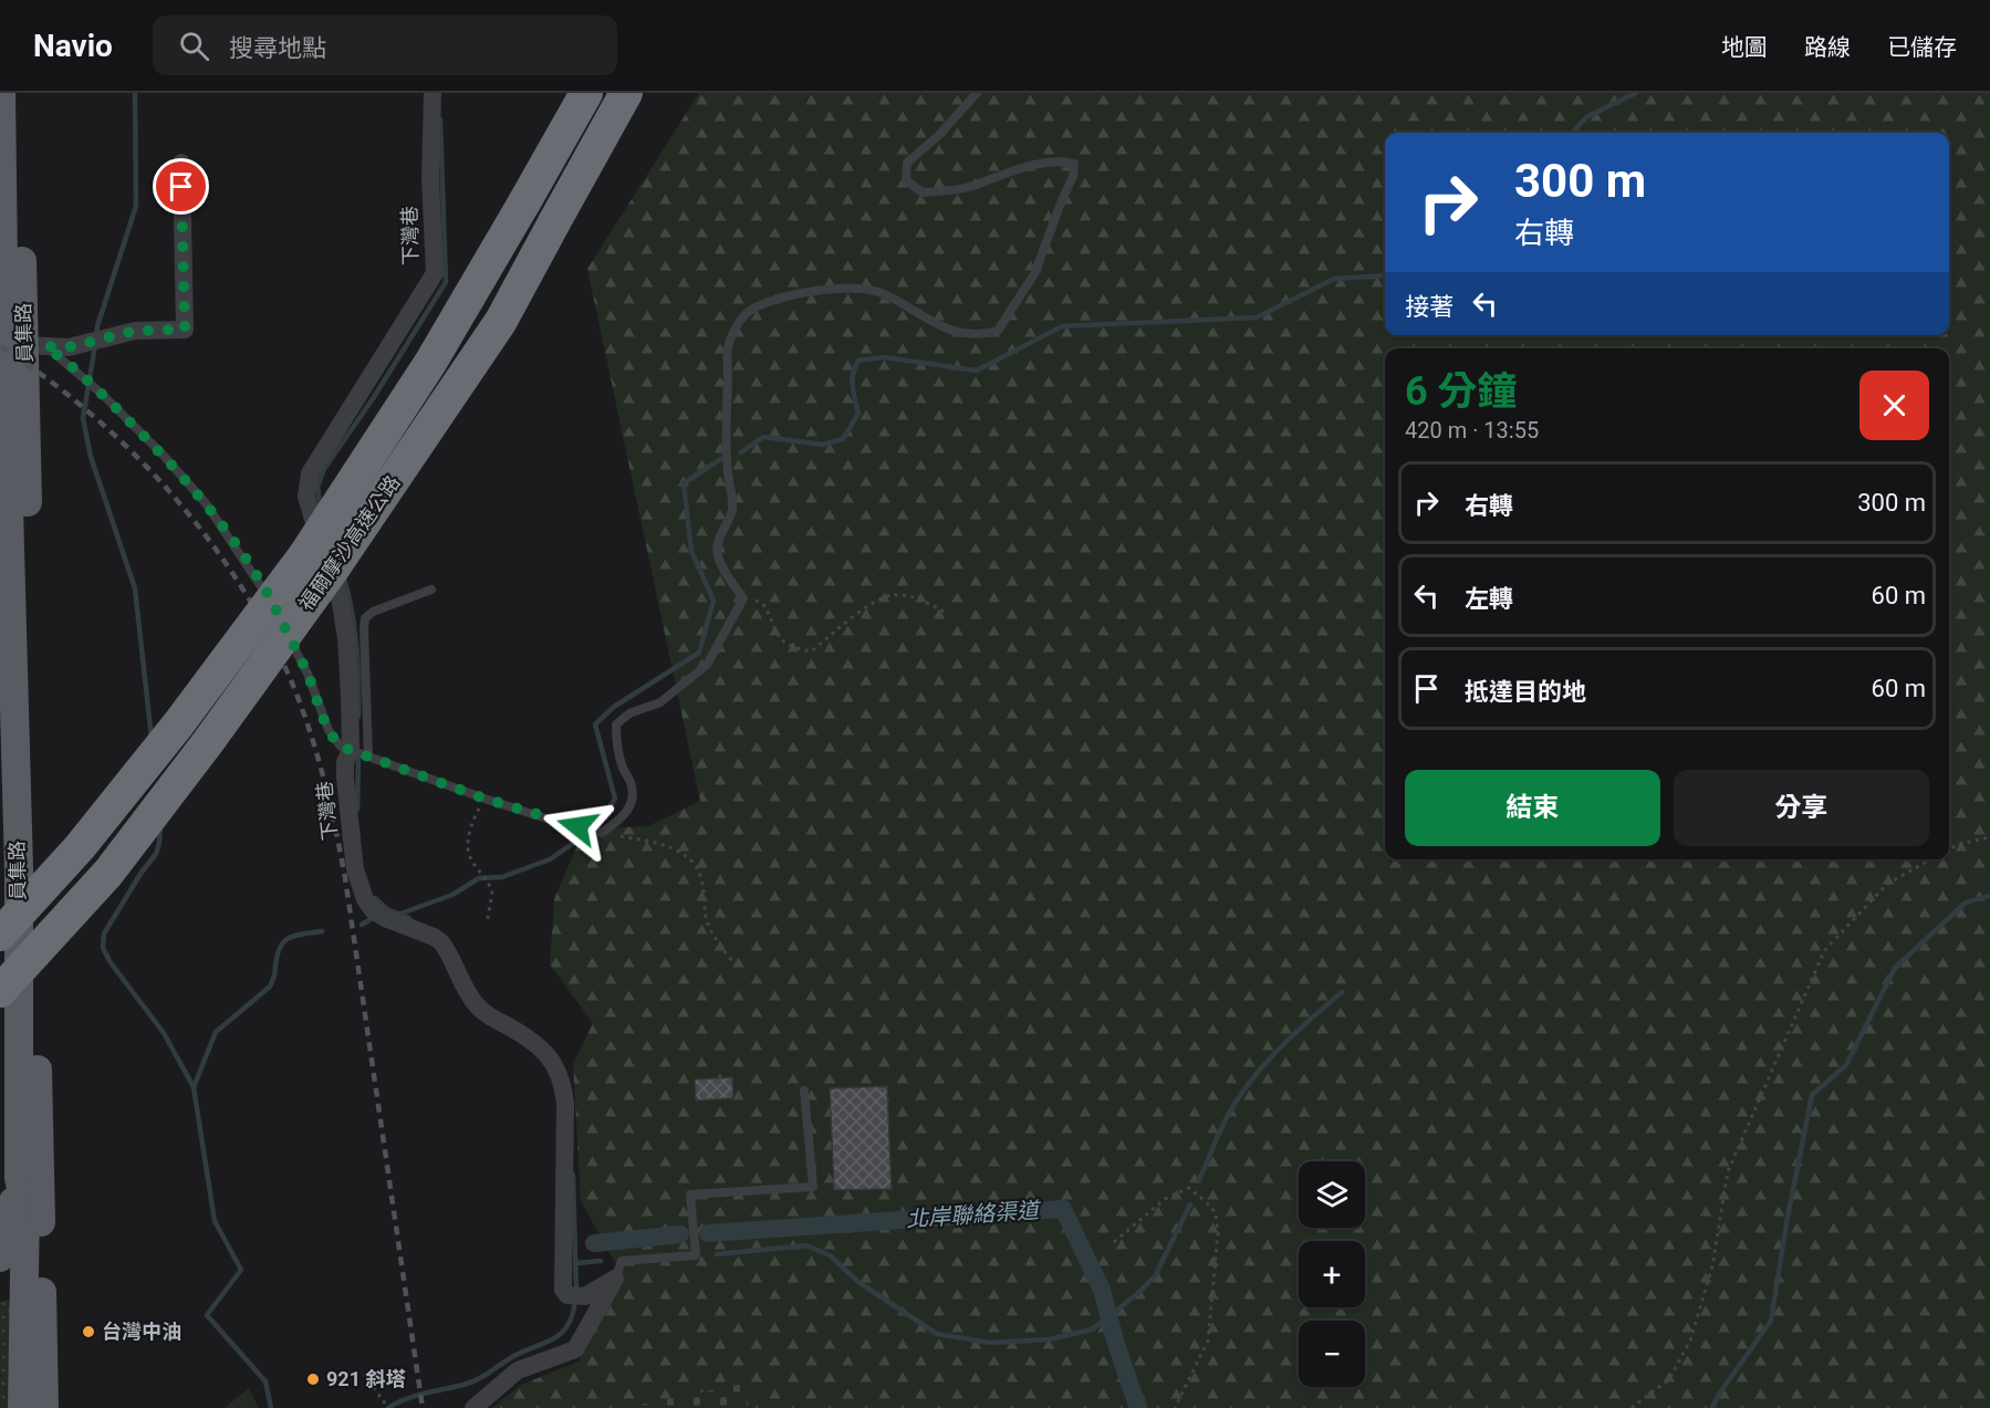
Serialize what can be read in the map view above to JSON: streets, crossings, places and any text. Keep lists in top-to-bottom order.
{
  "streets": {
    "highway": ["福爾摩沙高速公路"],
    "main road": ["員集路"],
    "street": ["下灣巷"]
  },
  "water": ["北岸聯絡渠道"],
  "places": ["台灣中油", "921 斜塔"],
  "page": {
    "header": "Navio",
    "search": "搜尋地點",
    "nav": ["地圖", "路線", "已儲存"],
    "turn": ["300 m", "右轉"],
    "then": "接著",
    "heading": ["6 分鐘", "420 m · 13:55"],
    "list": [
      {
        "name": "右轉",
        "value": "300 m"
      },
      {
        "name": "左轉",
        "value": "60 m"
      },
      {
        "name": "抵達目的地",
        "value": "60 m"
      }
    ],
    "buttons": ["結束", "分享"],
    "map_buttons": ["+", "−"]
  }
}
